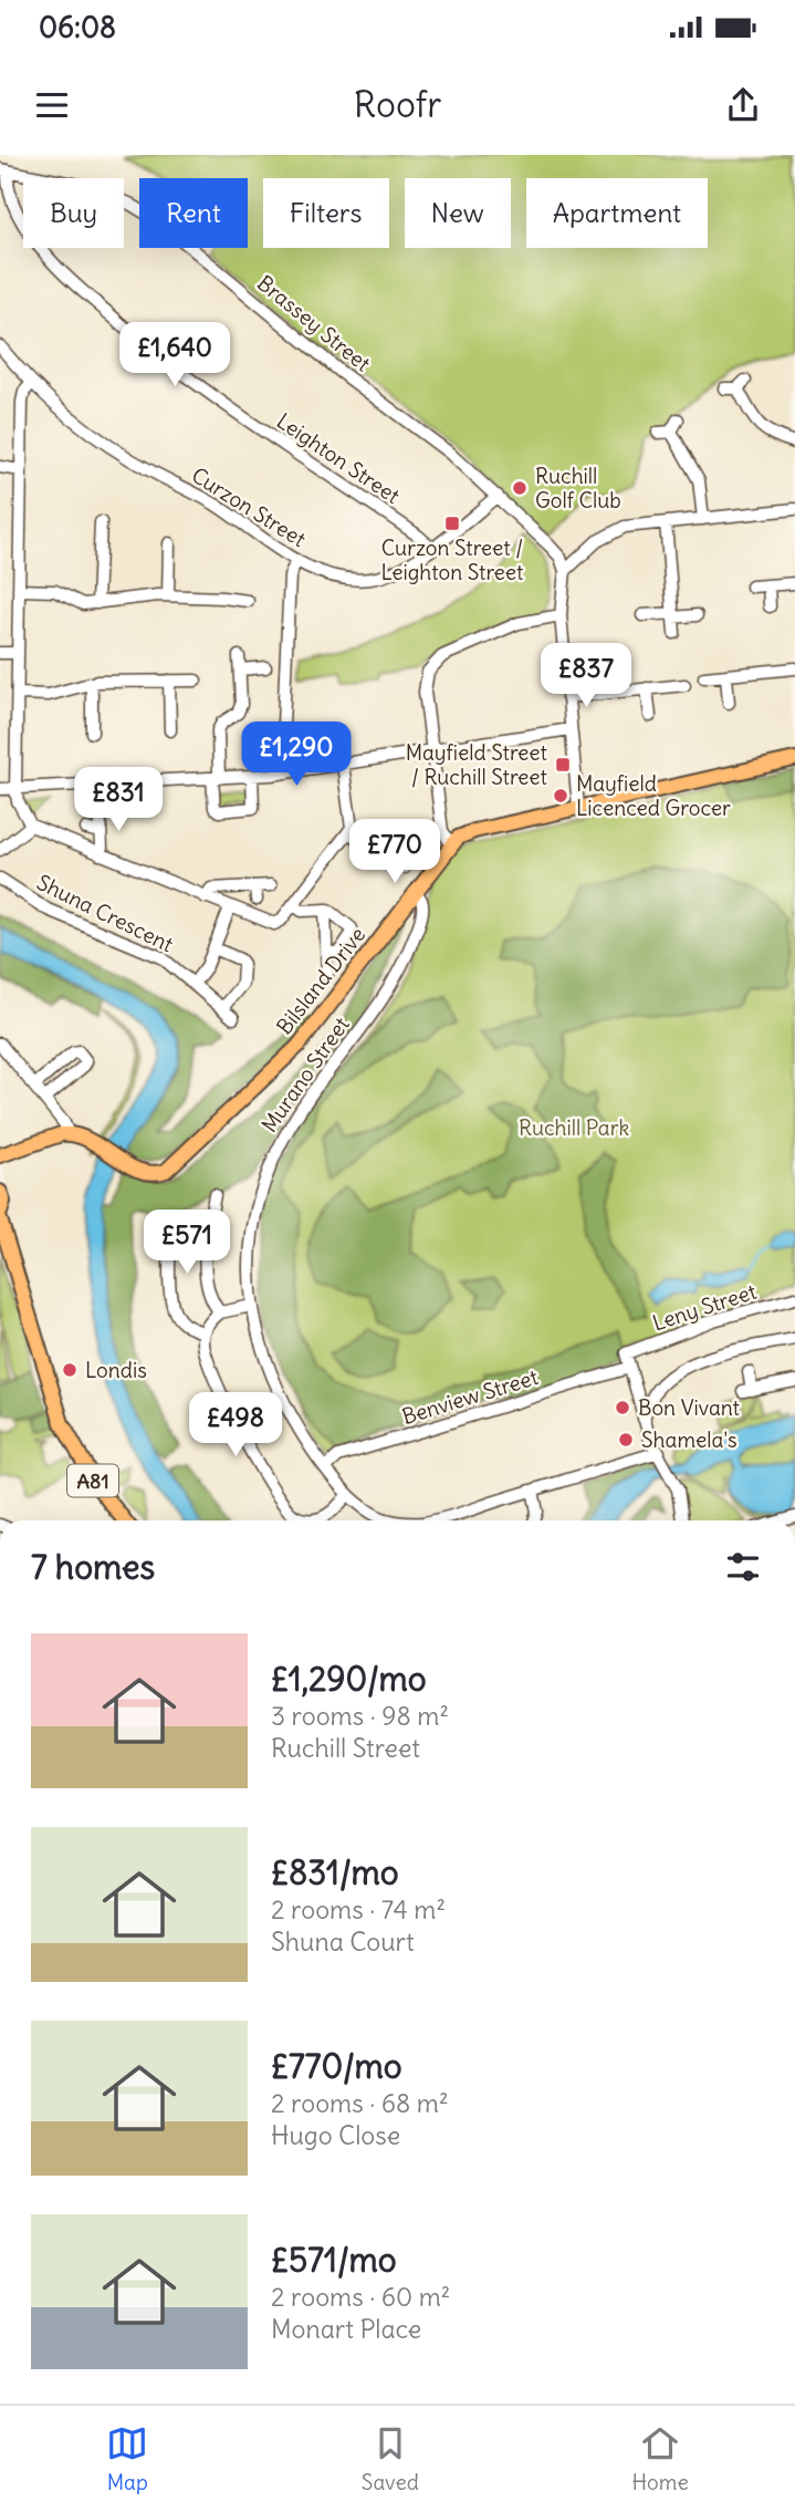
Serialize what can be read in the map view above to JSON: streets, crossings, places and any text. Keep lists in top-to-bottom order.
{
  "streets": {
    "main road": ["Bilsland Drive", "A81"],
    "street": [
      "Brassey Street",
      "Leighton Street",
      "Curzon Street",
      "Shuna Crescent",
      "Murano Street",
      "Leny Street",
      "Benview Street"
    ]
  },
  "crossings": [
    ["Brassey Street", "Leighton Street"],
    ["Brassey Street", "Curzon Street"],
    ["Leighton Street", "Curzon Street"],
    ["Bilsland Drive", "Murano Street"],
    ["Murano Street", "Benview Street"],
    ["Leny Street", "Benview Street"]
  ],
  "parks": ["Ruchill Park"],
  "places": {
    "other": [
      "Ruchill Golf Club",
      "Mayfield Licenced Grocer",
      "Londis",
      "Bon Vivant",
      "Shamela's"
    ],
    "transit": ["Curzon Street / Leighton Street", "Mayfield Street / Ruchill Street"]
  },
  "page": {
    "status": "06:08",
    "header": "Roofr",
    "chip": [
      "Buy",
      "Rent",
      "Filters",
      "New",
      "Apartment"
    ],
    "price": [
      "£1,640",
      "£837",
      "£1,290",
      "£831",
      "£770",
      "£571",
      "£498"
    ],
    "heading": "7 homes",
    "list": [
      {
        "name": "£1,290/mo",
        "note": "3 rooms · 98 m² · Ruchill Street"
      },
      {
        "name": "£831/mo",
        "note": "2 rooms · 74 m² · Shuna Court"
      },
      {
        "name": "£770/mo",
        "note": "2 rooms · 68 m² · Hugo Close"
      },
      {
        "name": "£571/mo",
        "note": "2 rooms · 60 m² · Monart Place"
      }
    ],
    "tabs": ["Map", "Saved", "Home"]
  }
}
